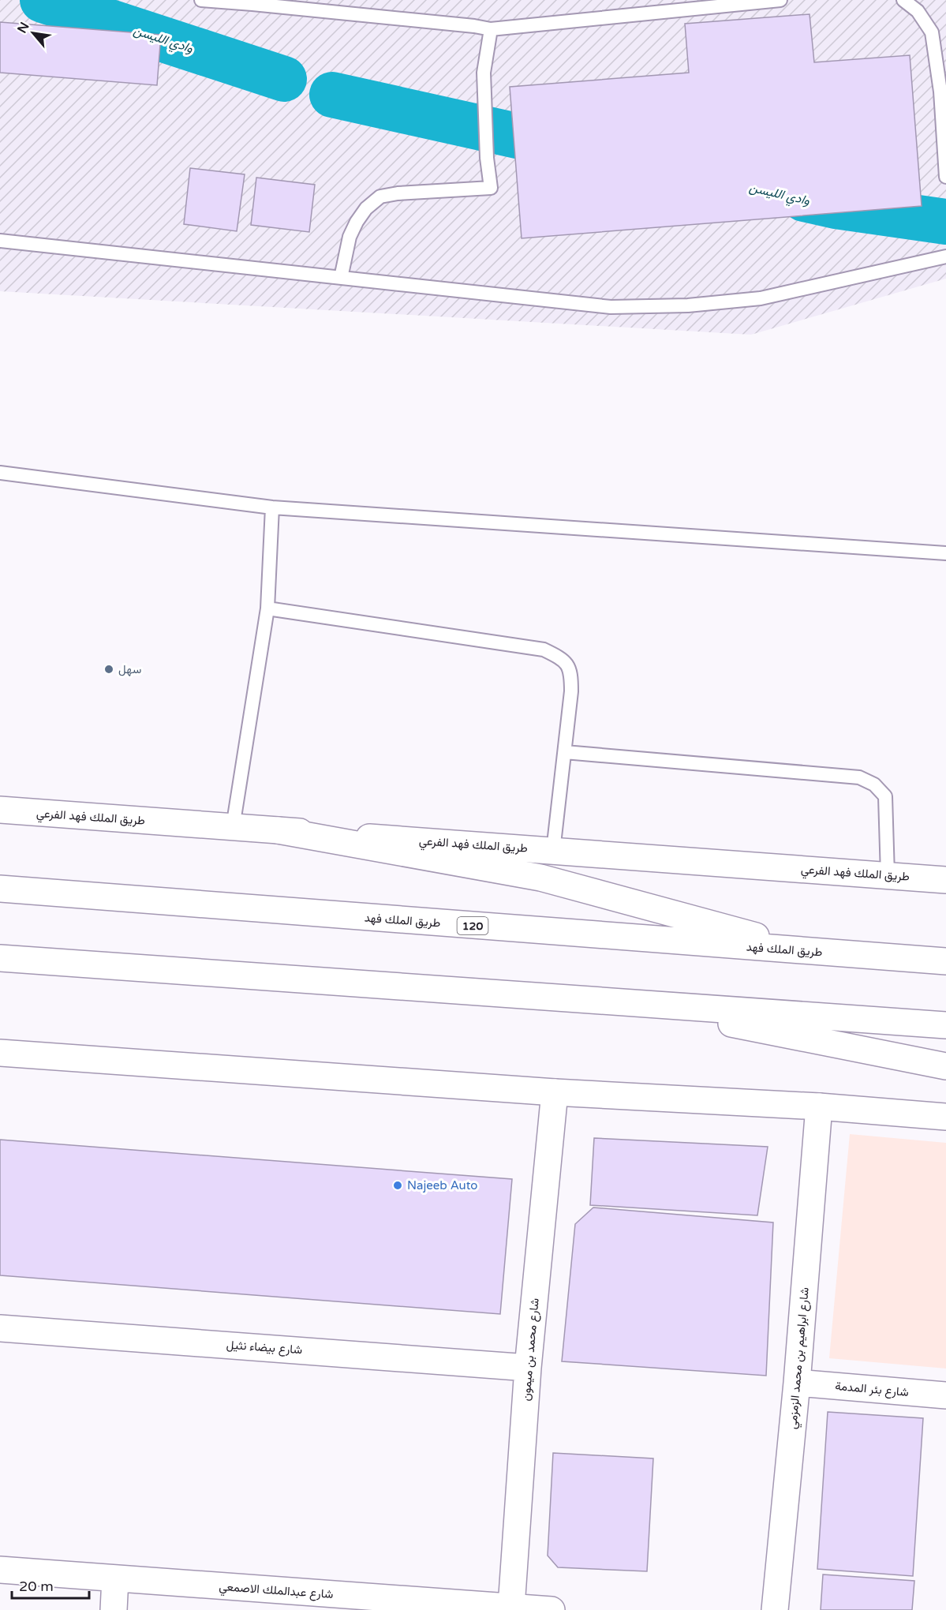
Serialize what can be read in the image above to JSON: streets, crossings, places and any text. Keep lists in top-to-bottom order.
{
  "streets": {
    "main road": [
      "طريق الملك فهد الفرعي",
      "طريق الملك فهد",
      "120",
      "شارع بيضاء نثيل",
      "شارع محمد بن ميمون",
      "شارع ابراهيم بن محمد الزمزمي",
      "شارع بئر المدمة",
      "شارع عبدالملك الاصمعي"
    ]
  },
  "crossings": [
    ["شارع بيضاء نثيل", "شارع محمد بن ميمون"],
    ["شارع محمد بن ميمون", "شارع عبدالملك الاصمعي"],
    ["شارع ابراهيم بن محمد الزمزمي", "شارع بئر المدمة"]
  ],
  "water": ["وادي الليسن"],
  "places": ["سهل", "Najeeb Auto"],
  "scale_bar": "20 m",
  "north": "top left"
}
